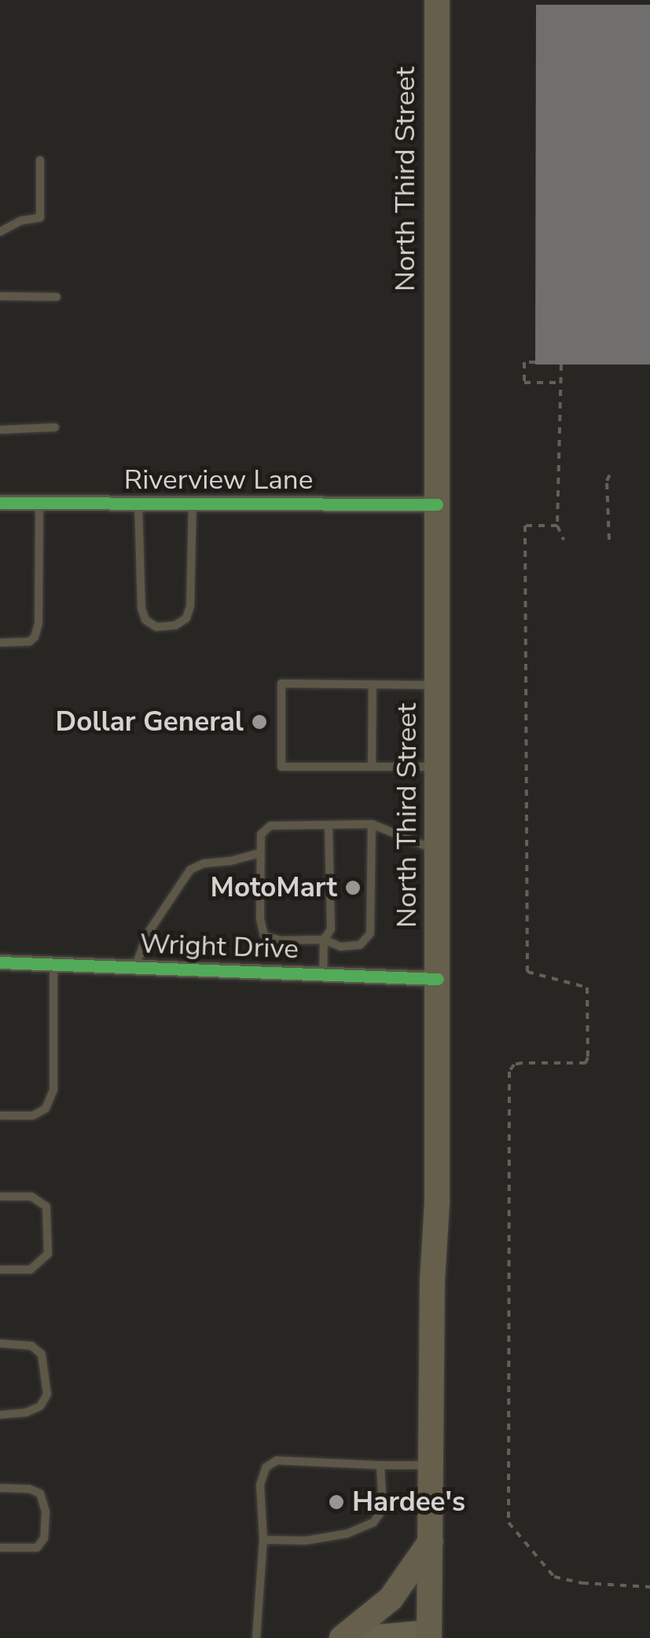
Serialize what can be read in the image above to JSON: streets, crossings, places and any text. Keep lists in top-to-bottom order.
{
  "streets": {
    "main road": ["North Third Street"],
    "street": ["Riverview Lane", "Wright Drive"]
  },
  "crossings": [
    ["North Third Street", "Riverview Lane"],
    ["North Third Street", "Wright Drive"]
  ],
  "places": ["Dollar General", "MotoMart", "Hardee's"]
}
